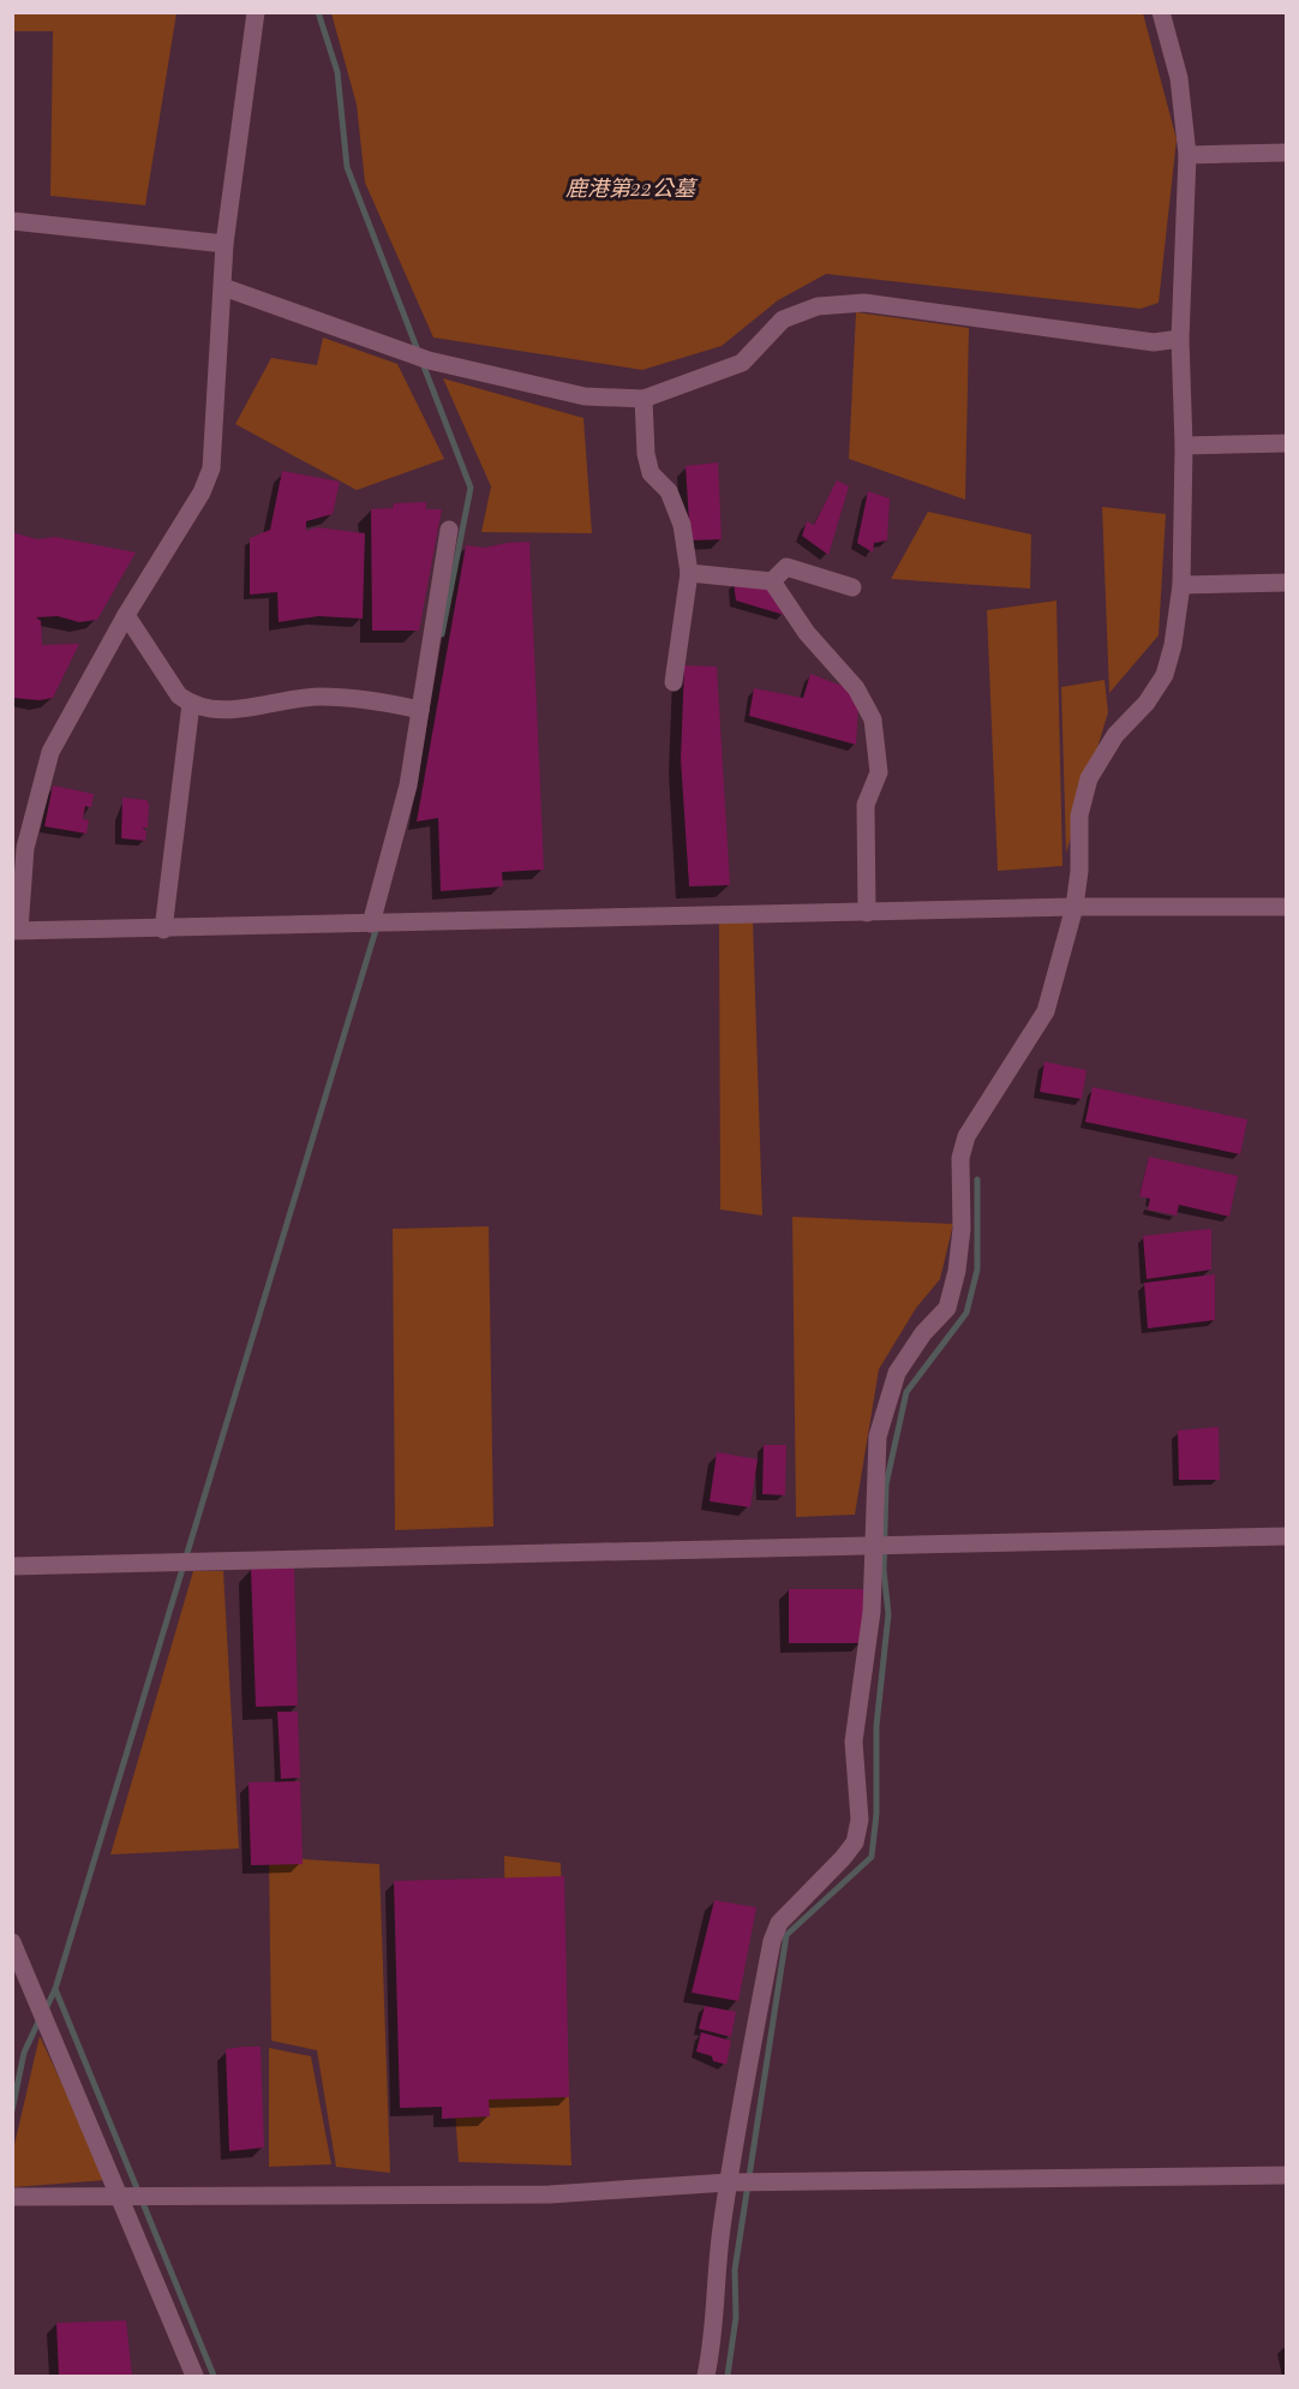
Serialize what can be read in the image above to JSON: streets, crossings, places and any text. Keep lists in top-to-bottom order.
{
  "parks": ["鹿港第22公墓"]
}
